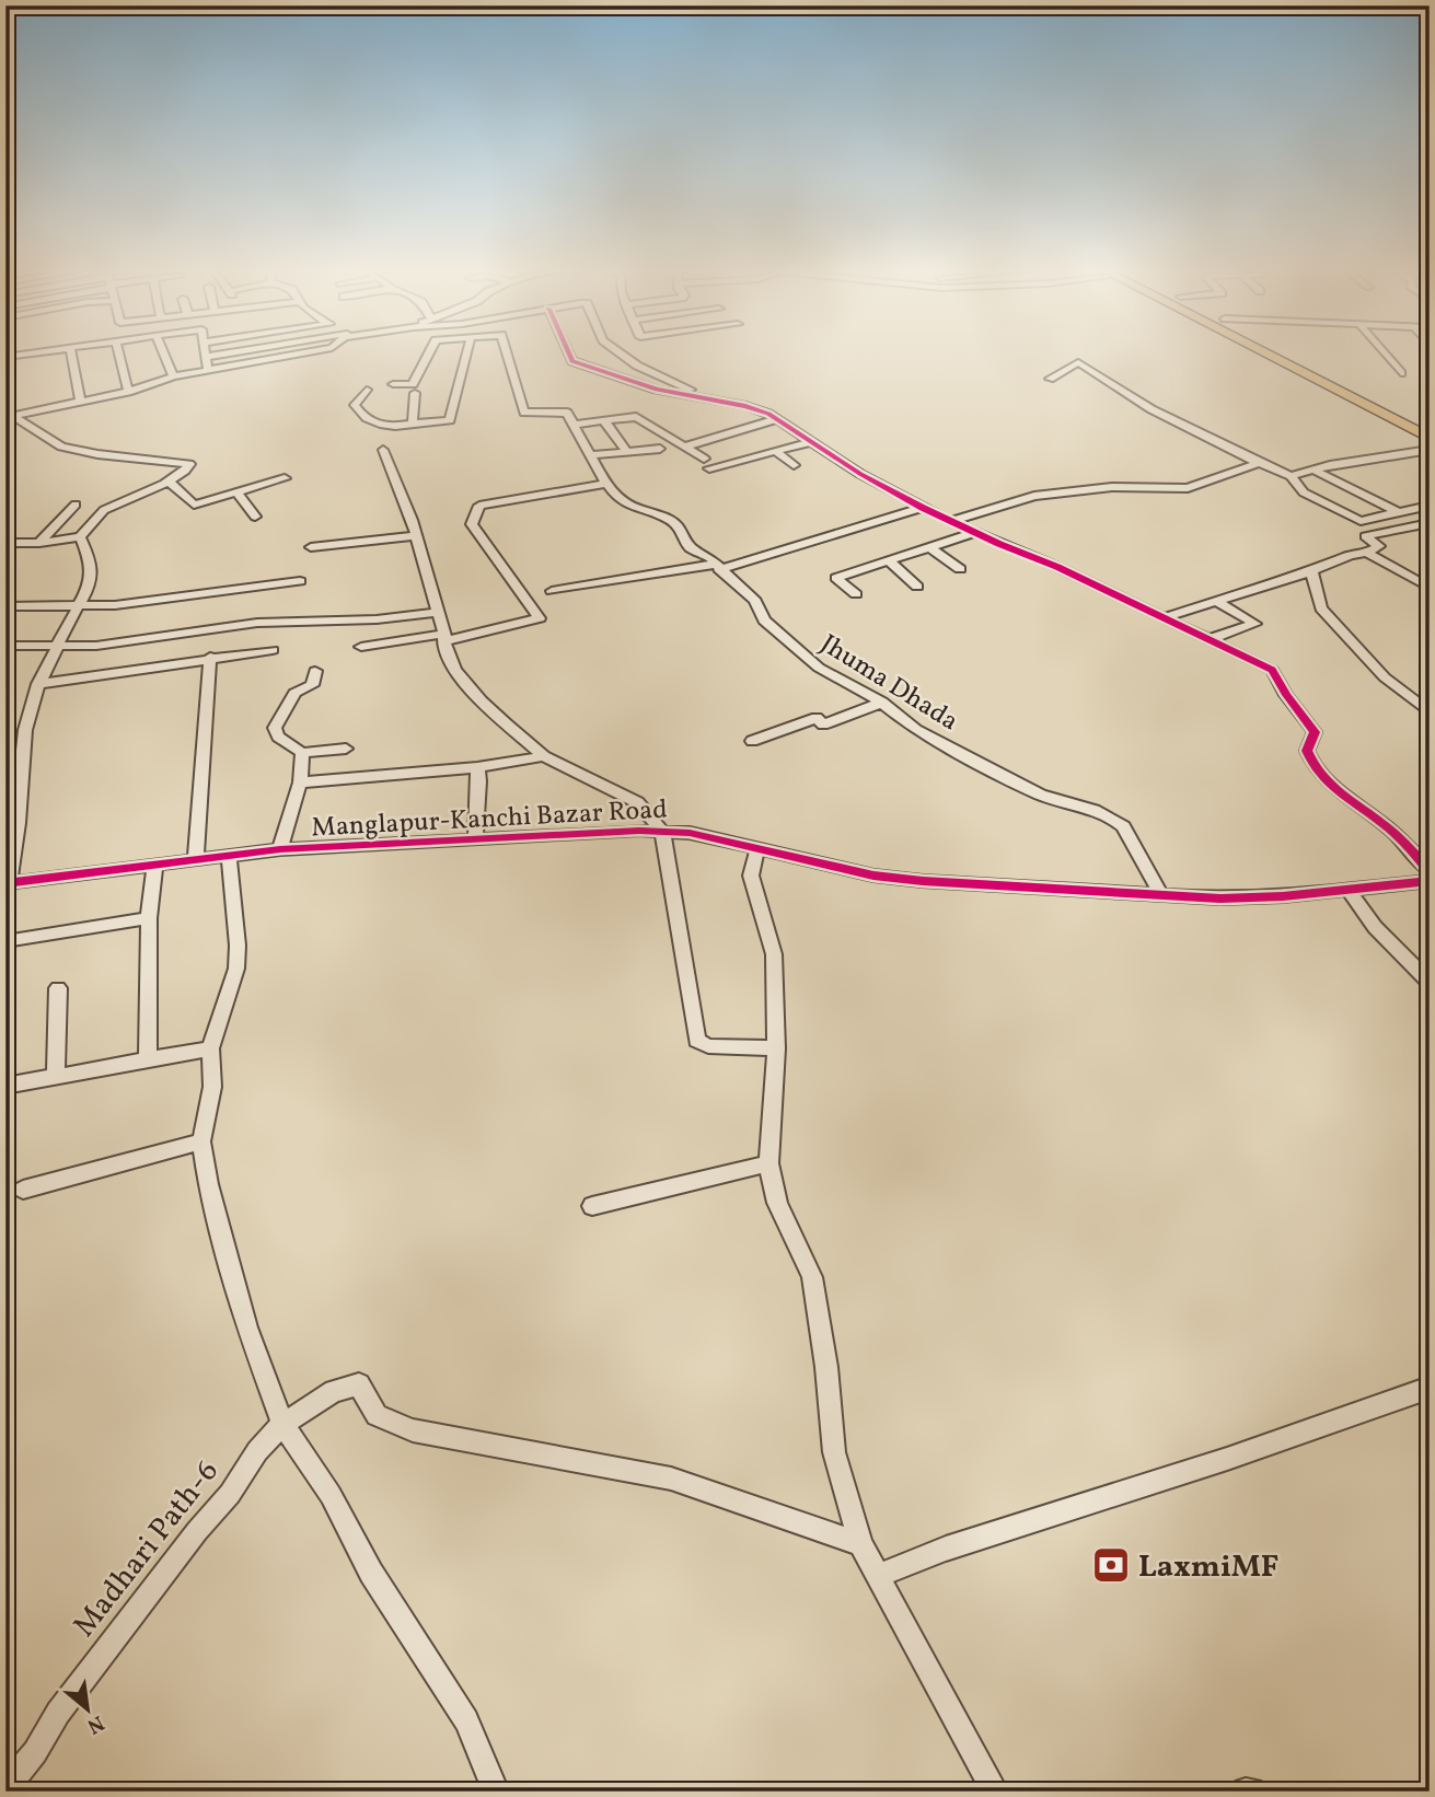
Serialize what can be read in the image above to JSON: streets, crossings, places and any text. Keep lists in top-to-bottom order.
{
  "streets": {
    "street": ["Jhuma Dhada", "Manglapur-Kanchi Bazar Road", "Madhari Path-6"]
  },
  "crossings": [
    ["Jhuma Dhada", "Manglapur-Kanchi Bazar Road"]
  ],
  "places": {
    "bank": ["LaxmiMF"]
  },
  "north": "bottom right"
}
